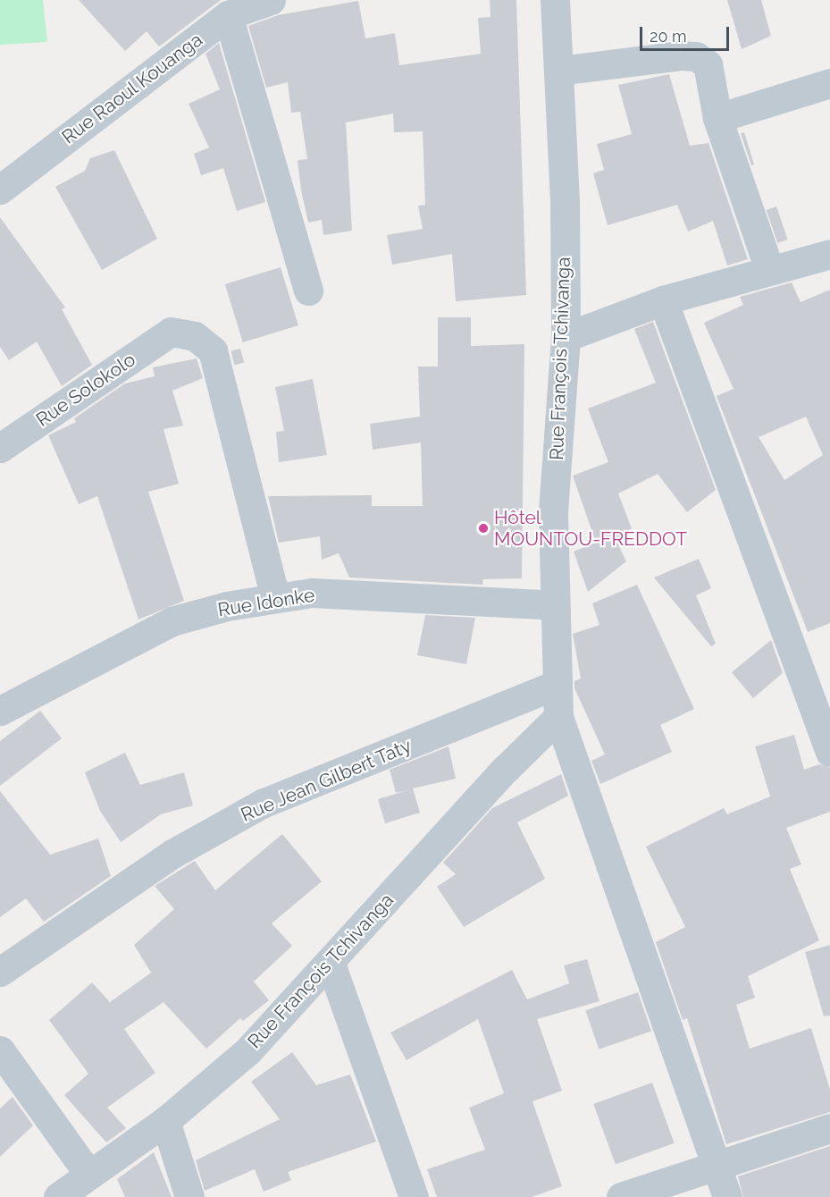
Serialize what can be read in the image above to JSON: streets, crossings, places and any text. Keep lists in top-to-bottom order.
{
  "streets": {
    "street": [
      "Rue Raoul Kouanga",
      "Rue François Tchivanga",
      "Rue Solokolo",
      "Rue Idonke",
      "Rue Jean Gilbert Taty"
    ]
  },
  "crossings": [
    ["Rue François Tchivanga", "Rue Idonke"],
    ["Rue François Tchivanga", "Rue Jean Gilbert Taty"],
    ["Rue Solokolo", "Rue Idonke"]
  ],
  "places": ["Hôtel MOUNTOU-FREDDOT"],
  "scale_bar": "20 m"
}
